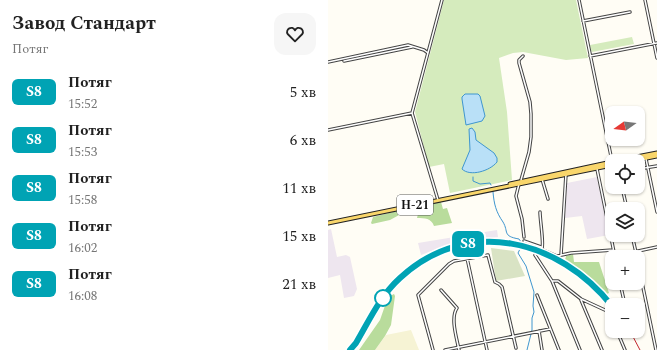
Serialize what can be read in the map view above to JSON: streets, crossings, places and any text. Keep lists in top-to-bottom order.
{
  "streets": {
    "main road": ["Н-21"]
  },
  "north": "left",
  "page": {
    "heading": ["Завод Стандарт", "Потяг"],
    "on_map": "S8",
    "list": [
      {
        "mark": "S8",
        "name": "Потяг",
        "note": "15:52",
        "value": "5 хв"
      },
      {
        "mark": "S8",
        "name": "Потяг",
        "note": "15:53",
        "value": "6 хв"
      },
      {
        "mark": "S8",
        "name": "Потяг",
        "note": "15:58",
        "value": "11 хв"
      },
      {
        "mark": "S8",
        "name": "Потяг",
        "note": "16:02",
        "value": "15 хв"
      },
      {
        "mark": "S8",
        "name": "Потяг",
        "note": "16:08",
        "value": "21 хв"
      }
    ],
    "map_buttons": ["+", "−"]
  }
}
